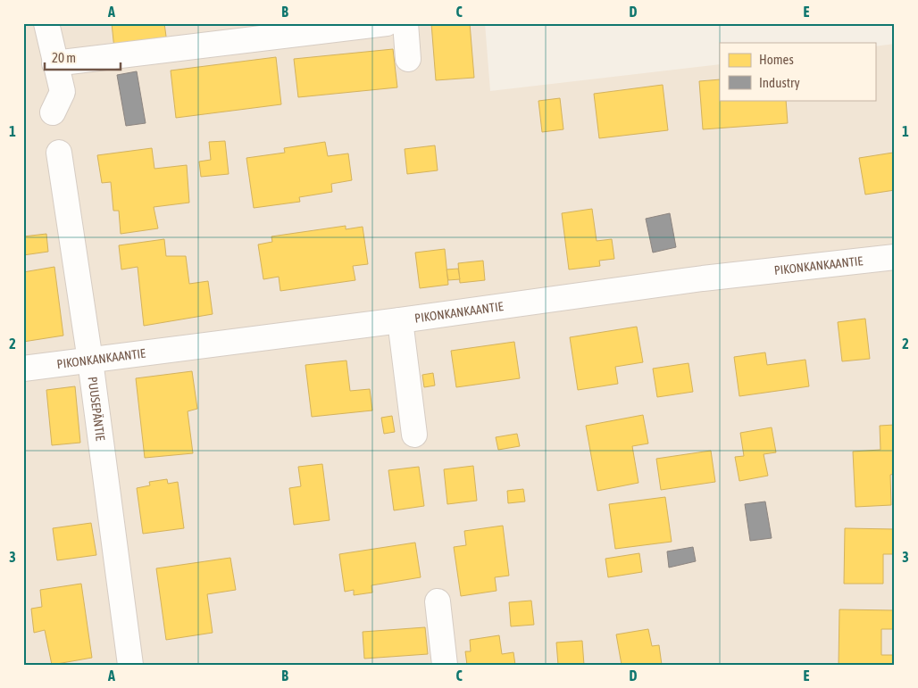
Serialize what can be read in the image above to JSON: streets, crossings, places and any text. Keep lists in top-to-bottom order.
{
  "streets": {
    "street": ["PIKONKANKAANTIE", "PUUSEPÄNTIE"]
  },
  "crossings": [
    ["PIKONKANKAANTIE", "PUUSEPÄNTIE"]
  ],
  "legend": ["Homes", "Industry"],
  "scale_bar": "20 m",
  "grid": {
    "columns": [
      "A",
      "B",
      "C",
      "D",
      "E"
    ],
    "rows": ["1", "2", "3"]
  }
}
